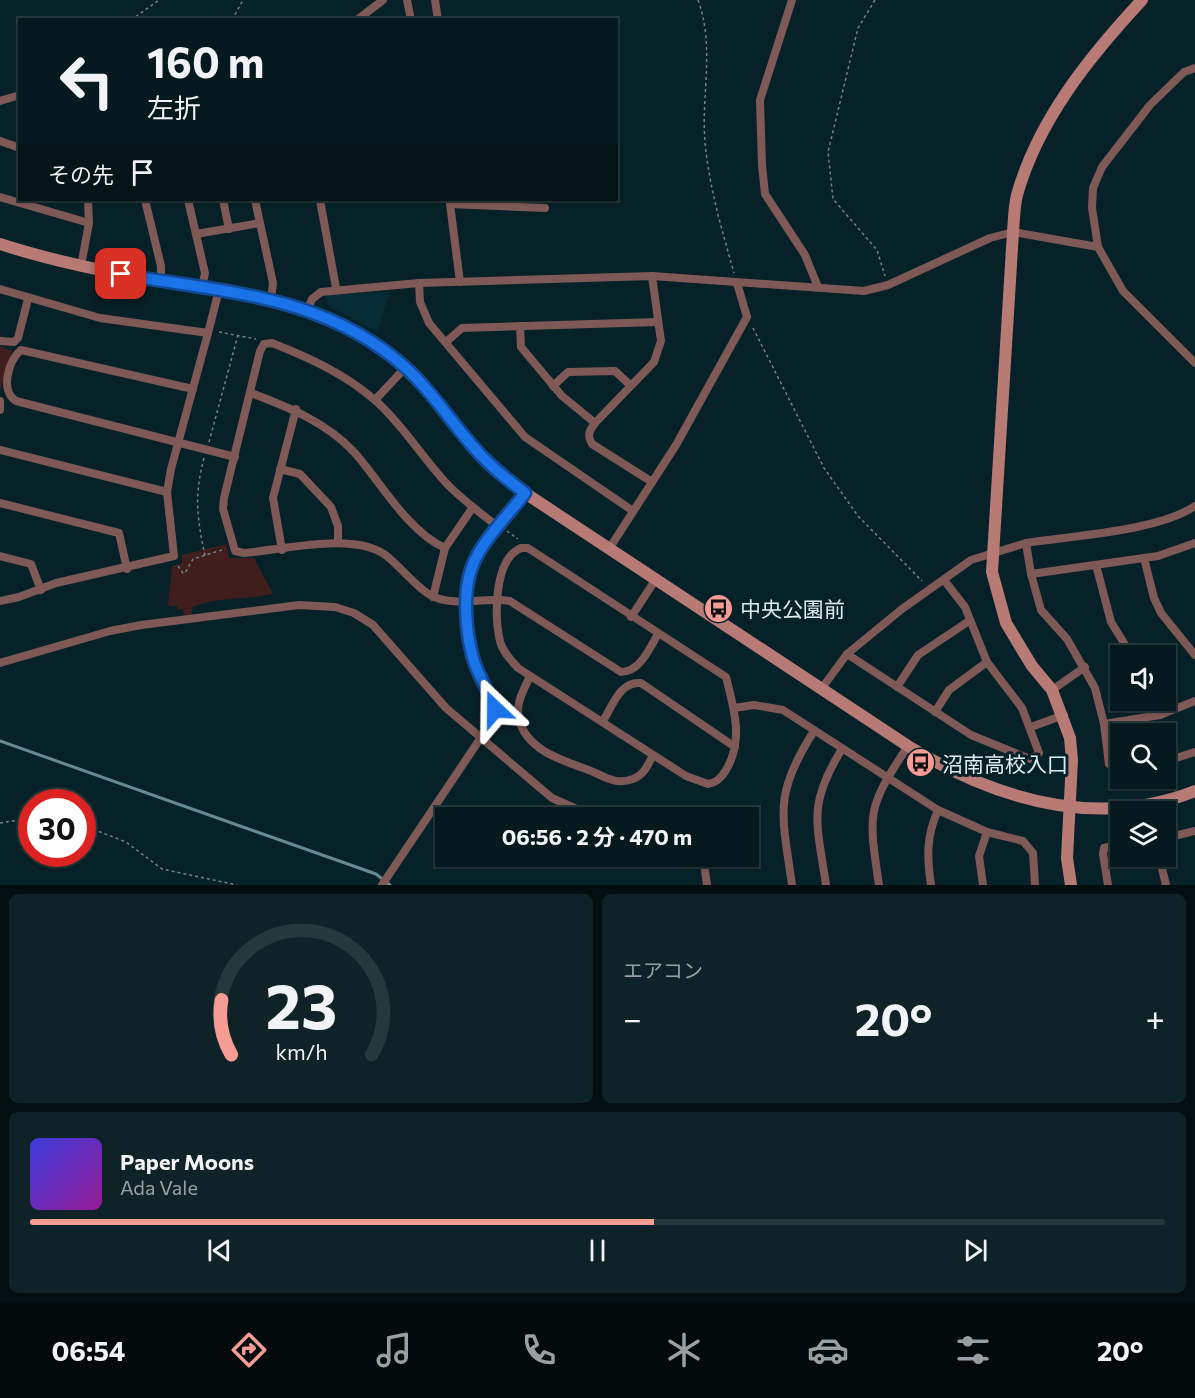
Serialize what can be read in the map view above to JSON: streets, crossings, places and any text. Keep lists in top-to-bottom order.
{
  "places": {
    "bus stop": ["中央公園前", "沼南高校入口"]
  },
  "page": {
    "turn": ["160 m", "左折"],
    "then": "その先",
    "limit": "30",
    "trip": "06:56 · 2 分 · 470 m",
    "tile": "エアコン",
    "heat": ["−", "20°", "+"],
    "song": ["Paper Moons", "Ada Vale"],
    "tabs": ["06:54", "20°"],
    "gauge": ["23", "km/h"]
  }
}
